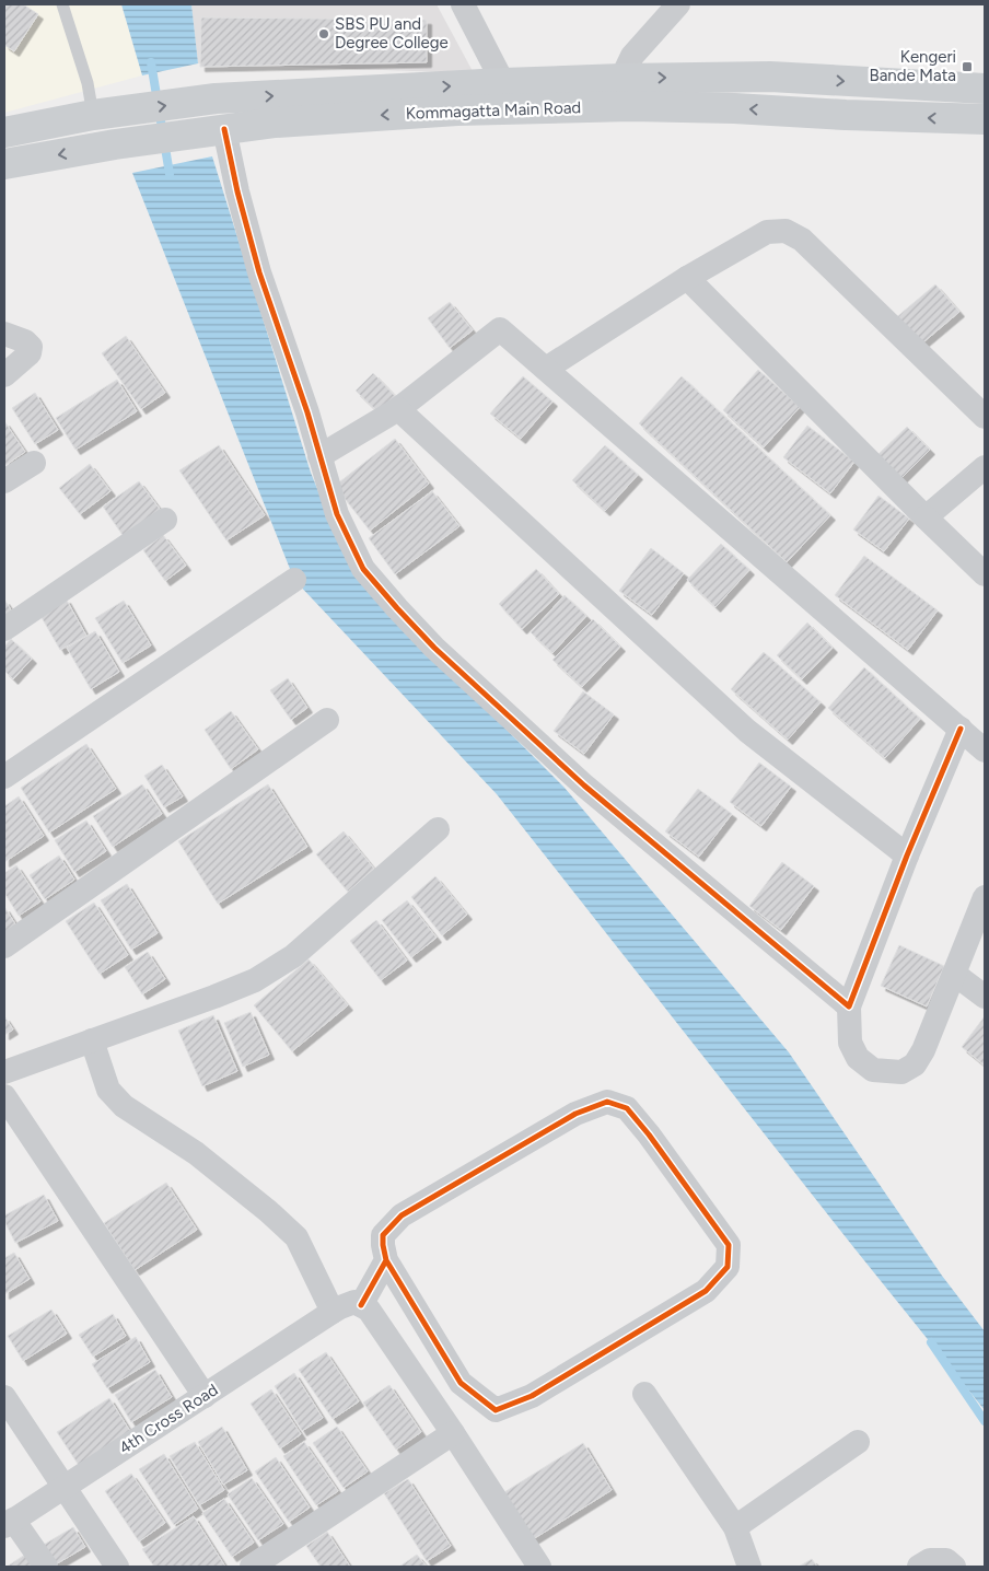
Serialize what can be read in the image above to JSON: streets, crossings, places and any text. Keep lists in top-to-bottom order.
{
  "streets": {
    "main road": ["Kommagatta Main Road"],
    "street": ["4th Cross Road"]
  },
  "places": {
    "other": ["SBS PU and Degree College"],
    "transit": ["Kengeri Bande Mata"]
  }
}
